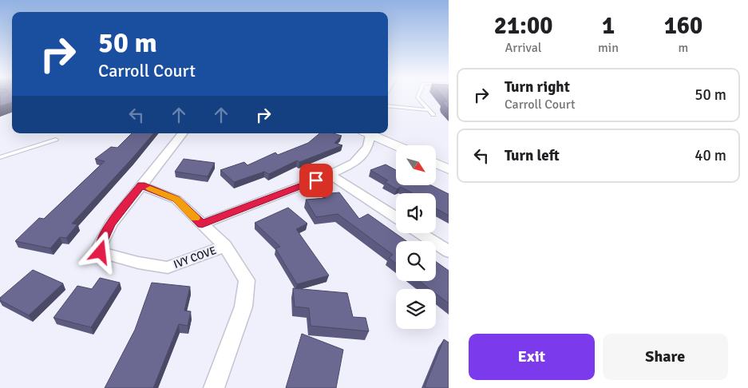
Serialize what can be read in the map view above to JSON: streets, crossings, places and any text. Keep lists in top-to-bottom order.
{
  "streets": {
    "street": ["IVY COVE"]
  },
  "north": "bottom right",
  "page": {
    "eta": [
      "21:00",
      "Arrival",
      "1",
      "min",
      "160",
      "m"
    ],
    "turn": ["50 m", "Carroll Court"],
    "list": [
      {
        "name": "Turn right",
        "note": "Carroll Court",
        "value": "50 m"
      },
      {
        "name": "Turn left",
        "value": "40 m"
      }
    ],
    "buttons": ["Exit", "Share"]
  }
}
